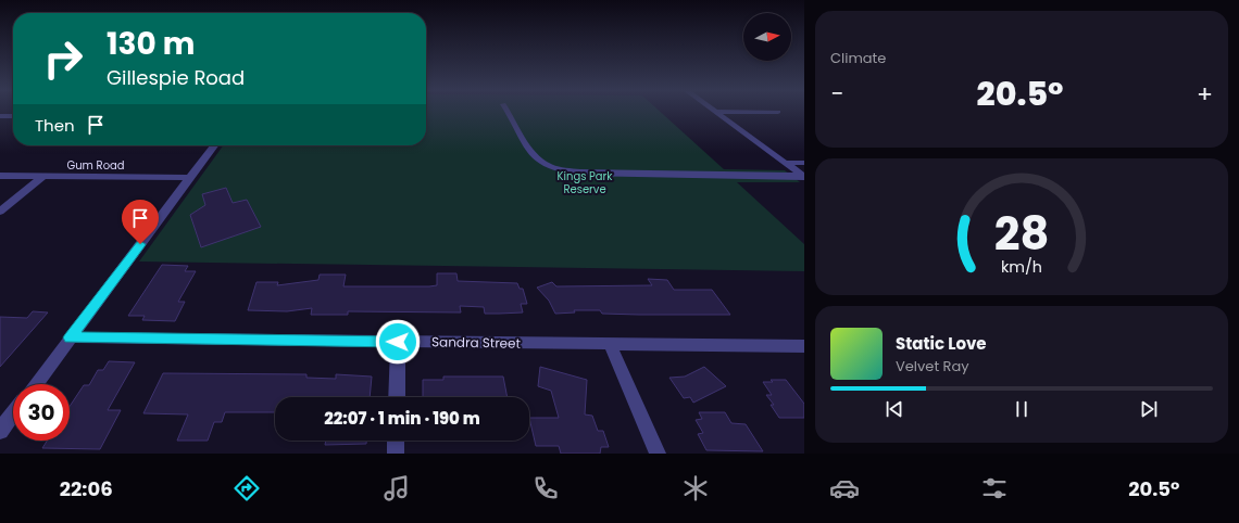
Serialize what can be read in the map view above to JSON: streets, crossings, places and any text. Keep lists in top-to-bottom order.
{
  "streets": {
    "street": ["Gum Road", "Sandra Street"]
  },
  "parks": ["Kings Park Reserve"],
  "north": "right",
  "page": {
    "tile": "Climate",
    "turn": ["130 m", "Gillespie Road"],
    "heat": ["−", "20.5°", "+"],
    "then": "Then",
    "song": ["Static Love", "Velvet Ray"],
    "limit": "30",
    "trip": "22:07 · 1 min · 190 m",
    "tabs": ["22:06", "20.5°"],
    "gauge": ["28", "km/h"]
  }
}
